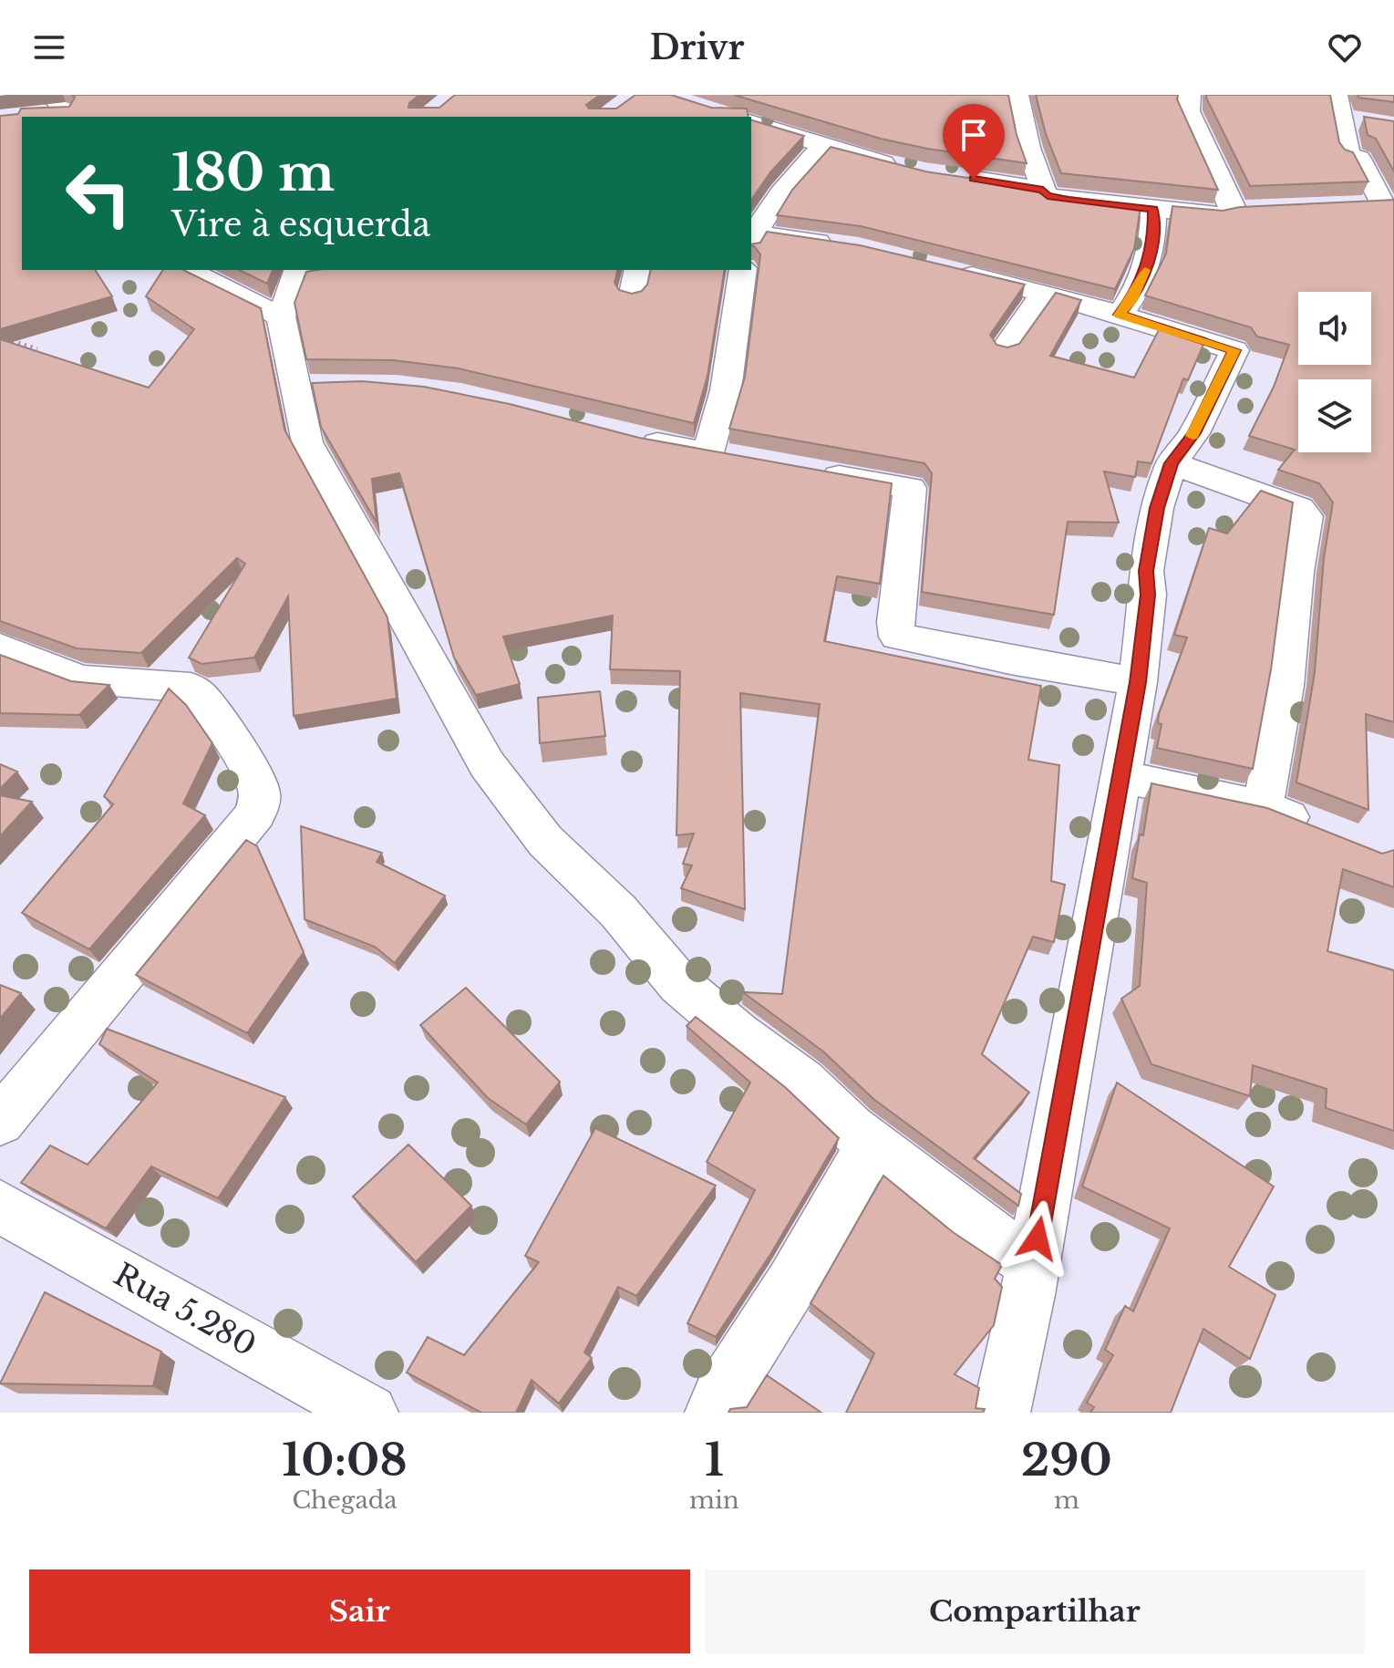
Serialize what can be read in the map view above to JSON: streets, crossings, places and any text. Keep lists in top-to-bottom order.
{
  "streets": {
    "street": ["Rua 5.280"]
  },
  "page": {
    "header": "Drivr",
    "turn": ["180 m", "Vire à esquerda"],
    "eta": [
      "10:08",
      "Chegada",
      "1",
      "min",
      "290",
      "m"
    ],
    "buttons": ["Sair", "Compartilhar"]
  }
}
